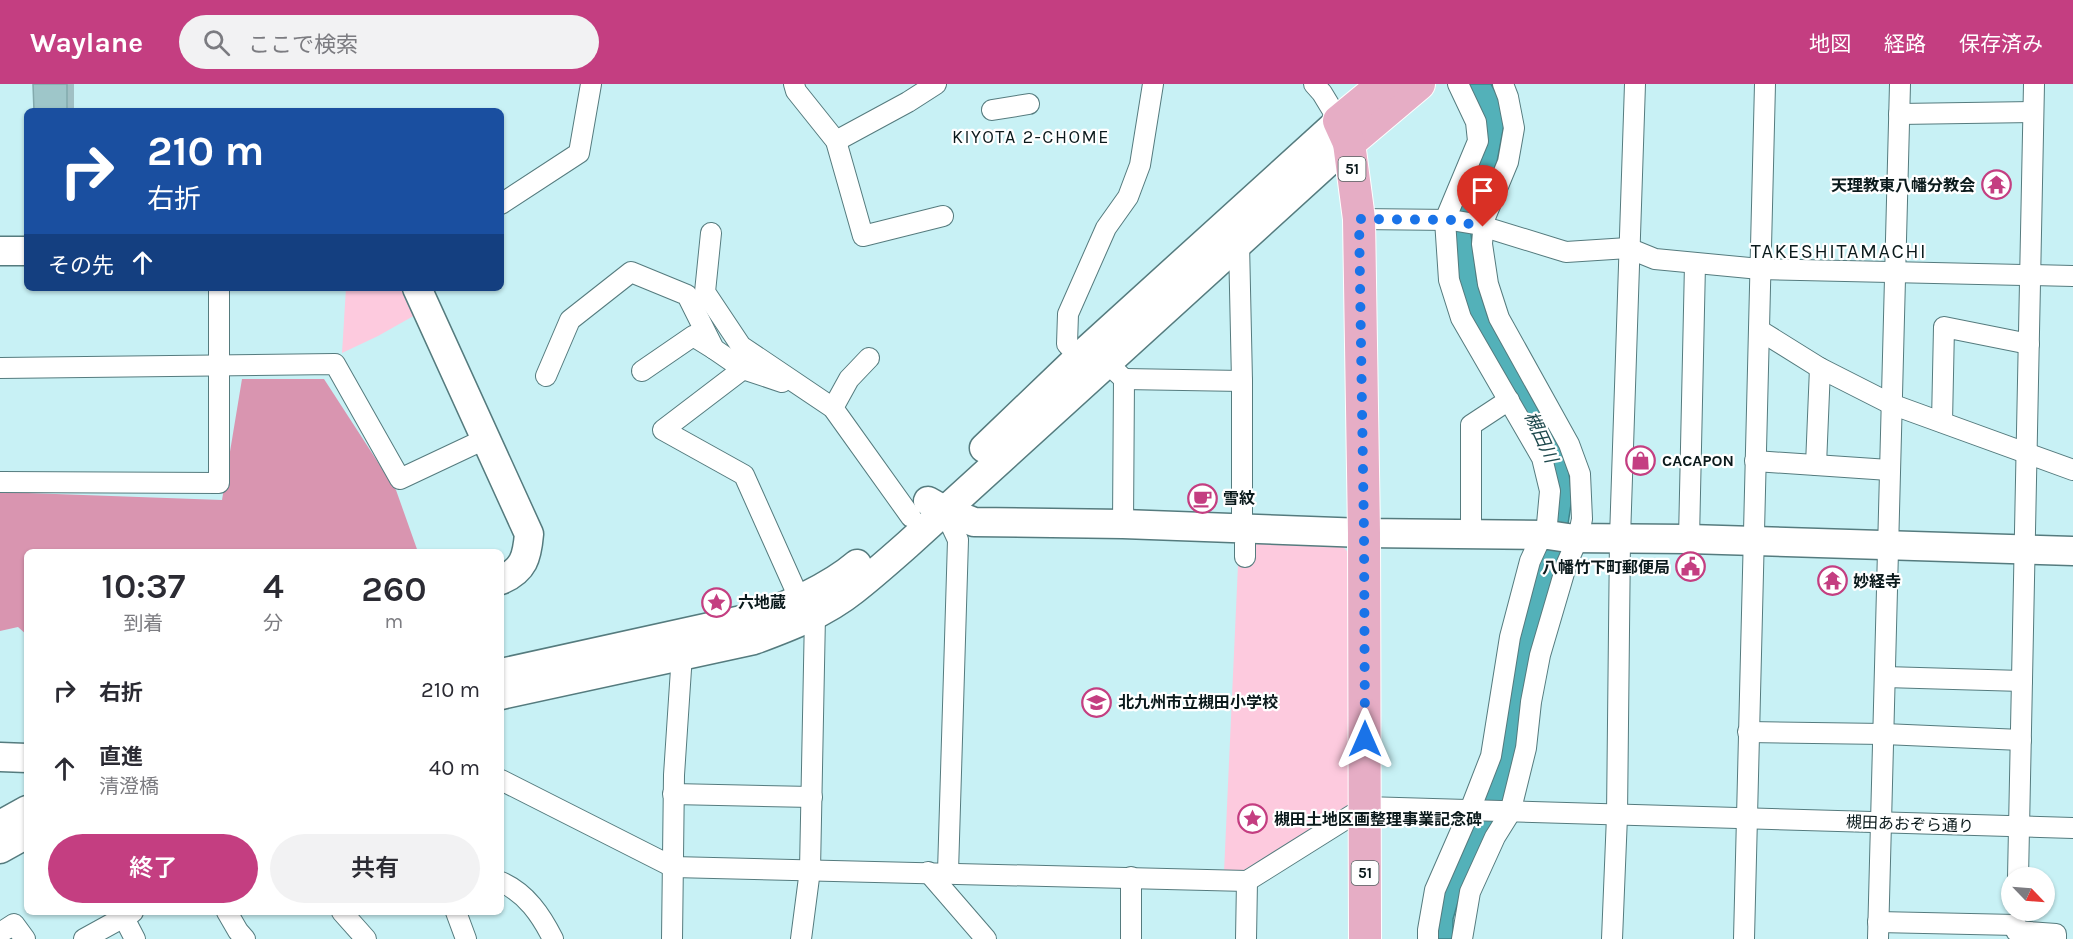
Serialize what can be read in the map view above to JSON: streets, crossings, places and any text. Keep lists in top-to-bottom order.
{
  "streets": {
    "main road": ["51"],
    "street": ["槻田あおぞら通り"]
  },
  "districts": ["KIYOTA 2-CHOME", "TAKESHITAMACHI"],
  "water": ["槻田川"],
  "places": {
    "temple": ["天理教東八幡分教会", "妙経寺"],
    "shop": ["CACAPON"],
    "cafe": ["雪紋"],
    "public building": ["八幡竹下町郵便局"],
    "place": ["六地蔵", "槻田土地区画整理事業記念碑"],
    "school or university": ["北九州市立槻田小学校"]
  },
  "north": "bottom right",
  "page": {
    "header": "Waylane",
    "search": "ここで検索",
    "nav": ["地図", "経路", "保存済み"],
    "turn": ["210 m", "右折"],
    "then": "その先",
    "eta": [
      "10:37",
      "到着",
      "4",
      "分",
      "260",
      "m"
    ],
    "list": [
      {
        "name": "右折",
        "value": "210 m"
      },
      {
        "name": "直進",
        "note": "清澄橋",
        "value": "40 m"
      }
    ],
    "buttons": ["終了", "共有"]
  }
}
